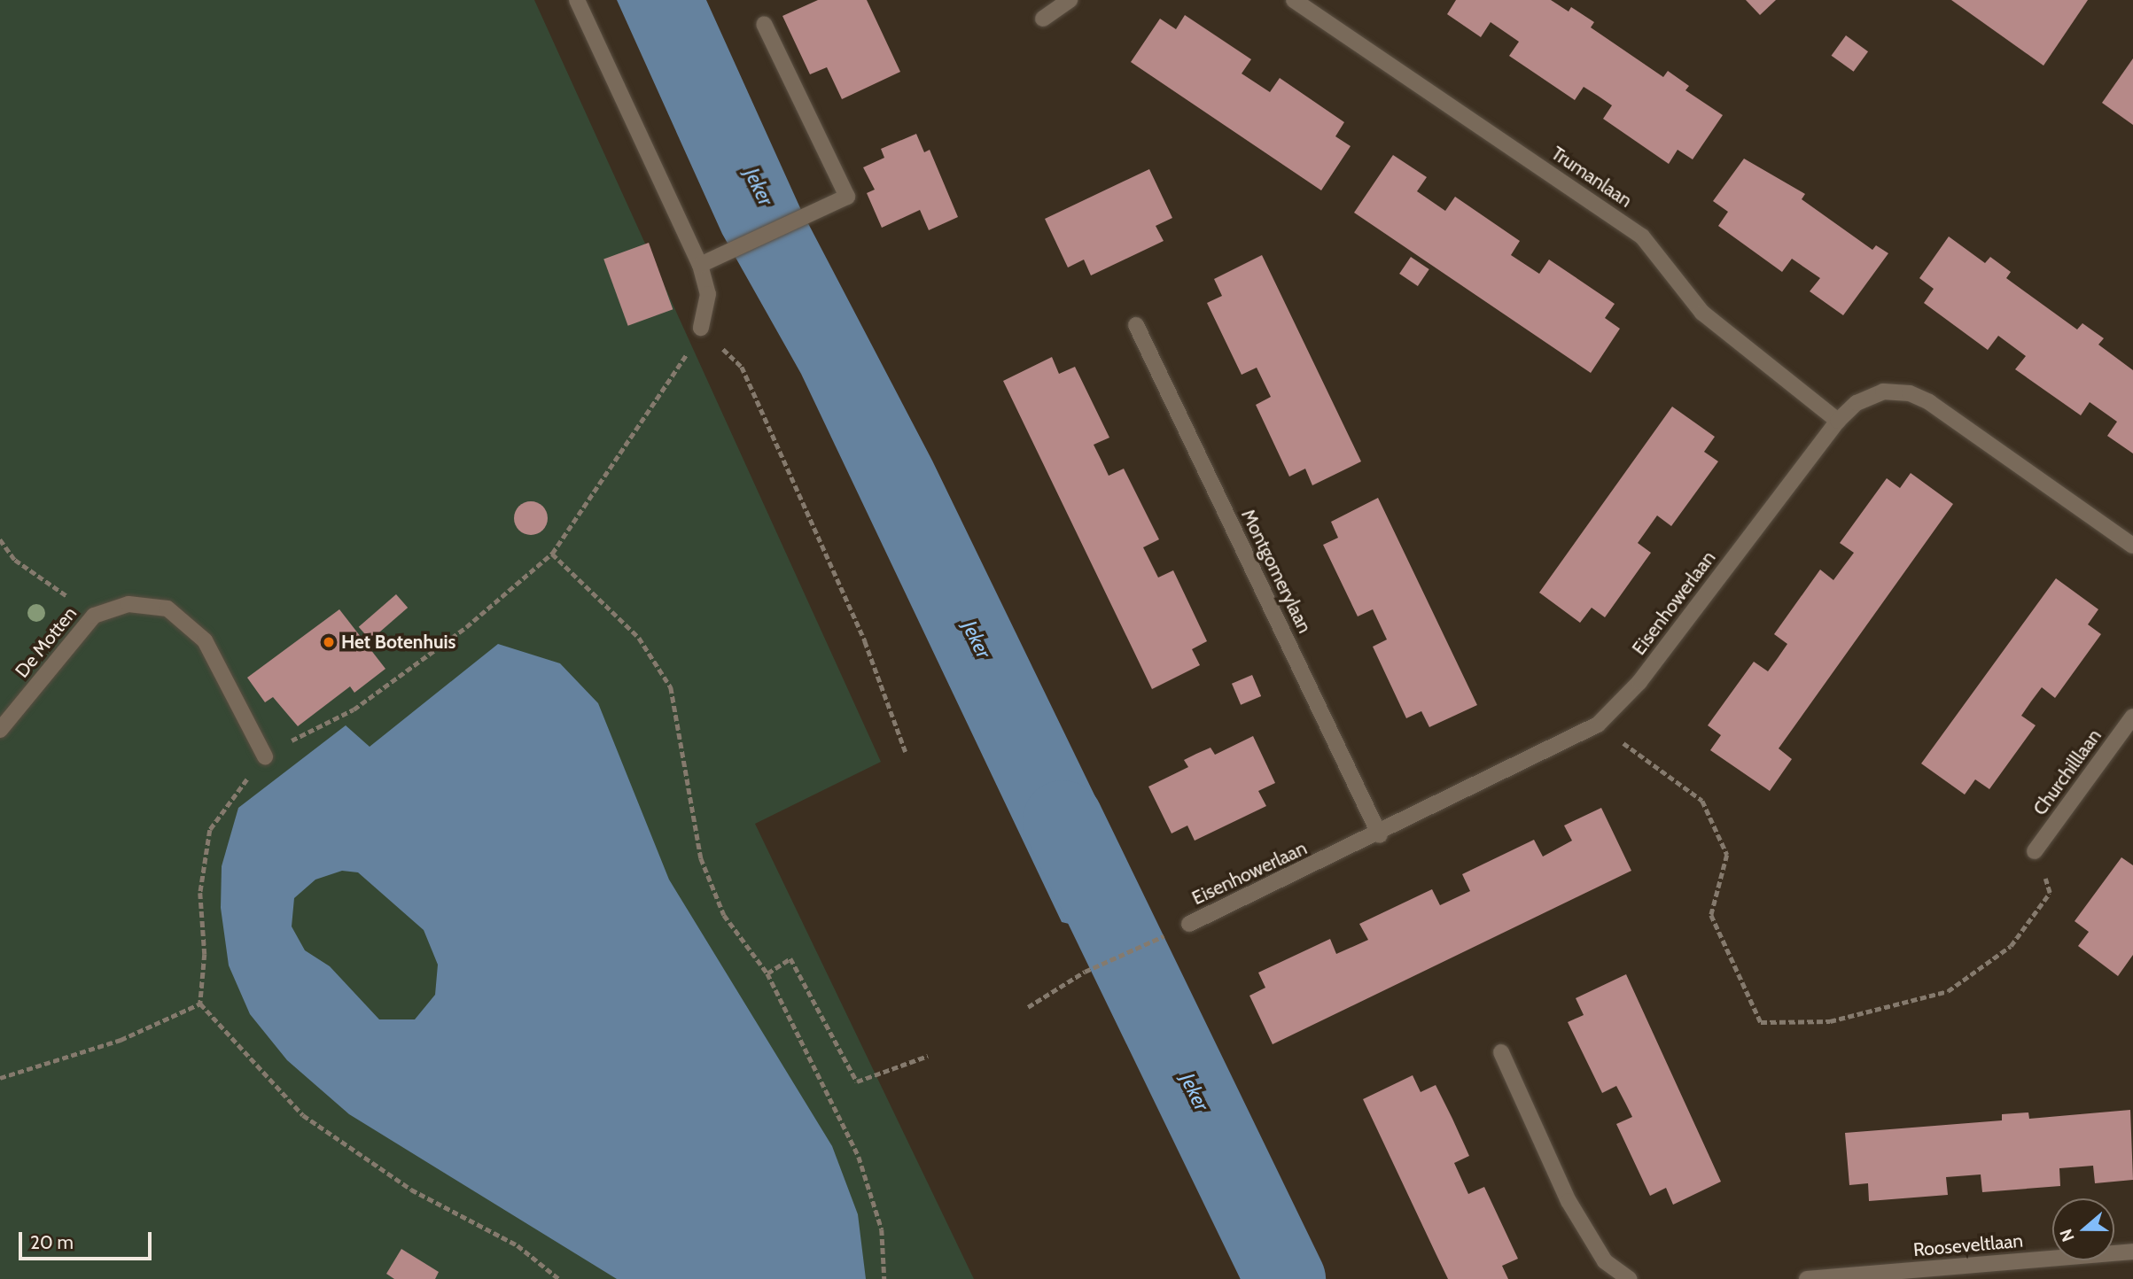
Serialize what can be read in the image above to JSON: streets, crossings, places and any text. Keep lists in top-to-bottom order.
{
  "streets": {
    "street": [
      "Trumanlaan",
      "Montgomerylaan",
      "Eisenhowerlaan",
      "De Motten",
      "Churchilllaan",
      "Rooseveltlaan"
    ]
  },
  "crossings": [
    ["Trumanlaan", "Eisenhowerlaan"],
    ["Montgomerylaan", "Eisenhowerlaan"]
  ],
  "water": ["Jeker"],
  "places": ["Het Botenhuis"],
  "scale_bar": "20 m",
  "north": "left"
}
